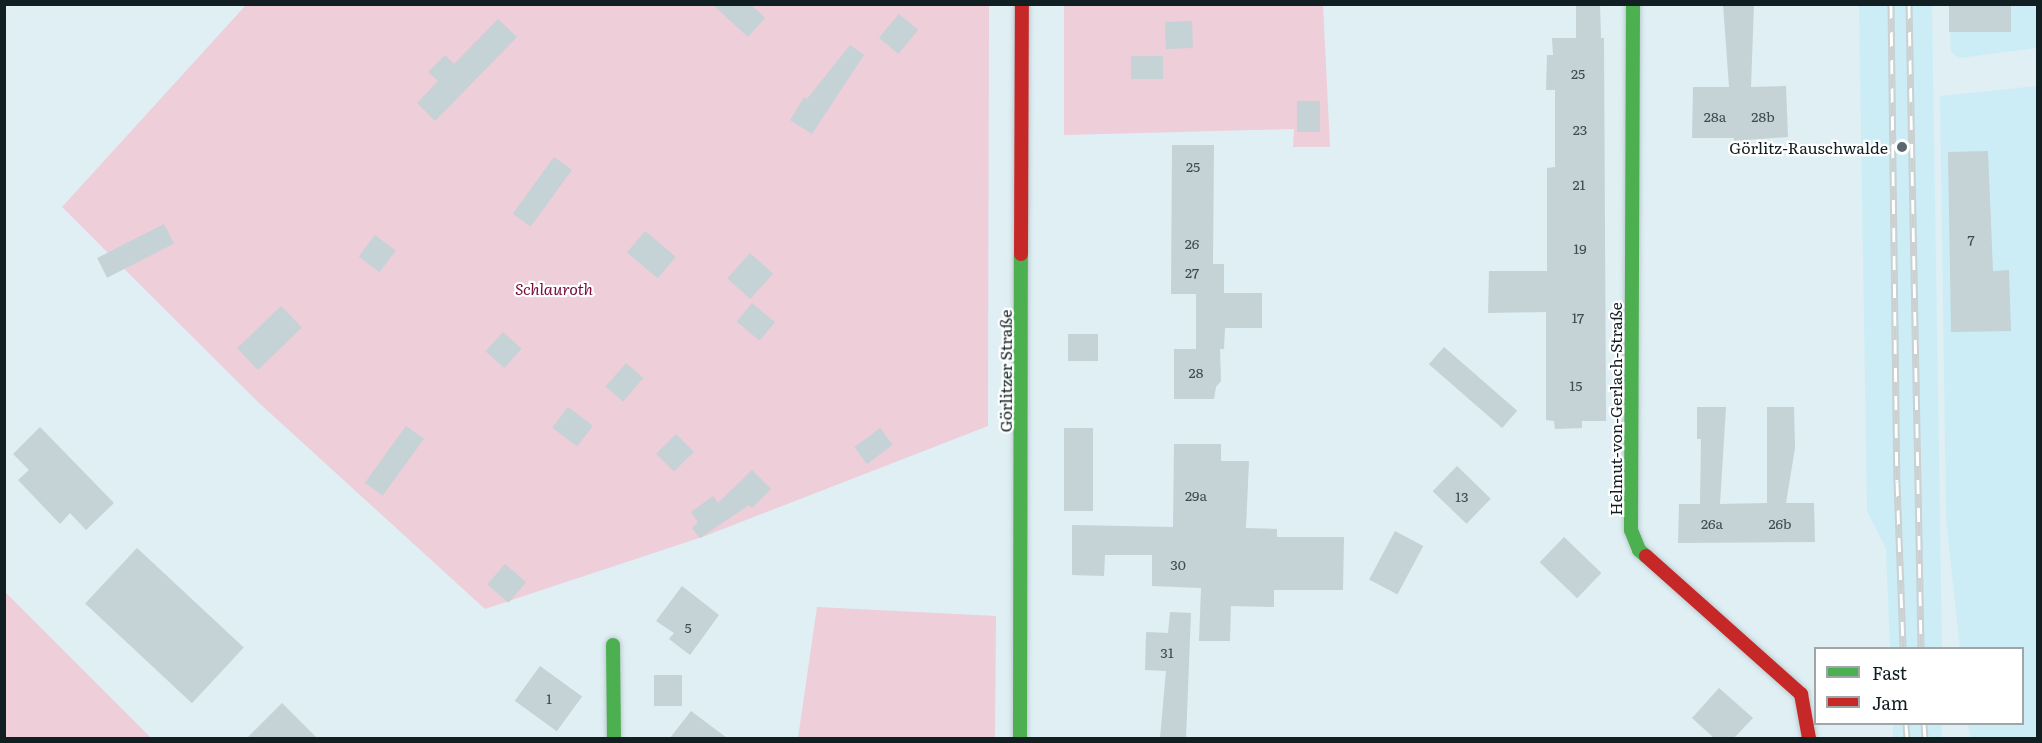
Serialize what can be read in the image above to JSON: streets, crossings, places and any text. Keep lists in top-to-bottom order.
{
  "streets": {
    "street": ["Görlitzer Straße", "Helmut-von-Gerlach-Straße"]
  },
  "parks": ["Schlauroth"],
  "places": ["Görlitz-Rauschwalde"],
  "house_numbers": [
    "25",
    "28a",
    "28b",
    "23",
    "25",
    "21",
    "7",
    "26",
    "19",
    "27",
    "17",
    "28",
    "15",
    "29a",
    "13",
    "26a",
    "26b",
    "30",
    "5",
    "31",
    "1"
  ],
  "legend": ["Fast", "Jam"]
}
